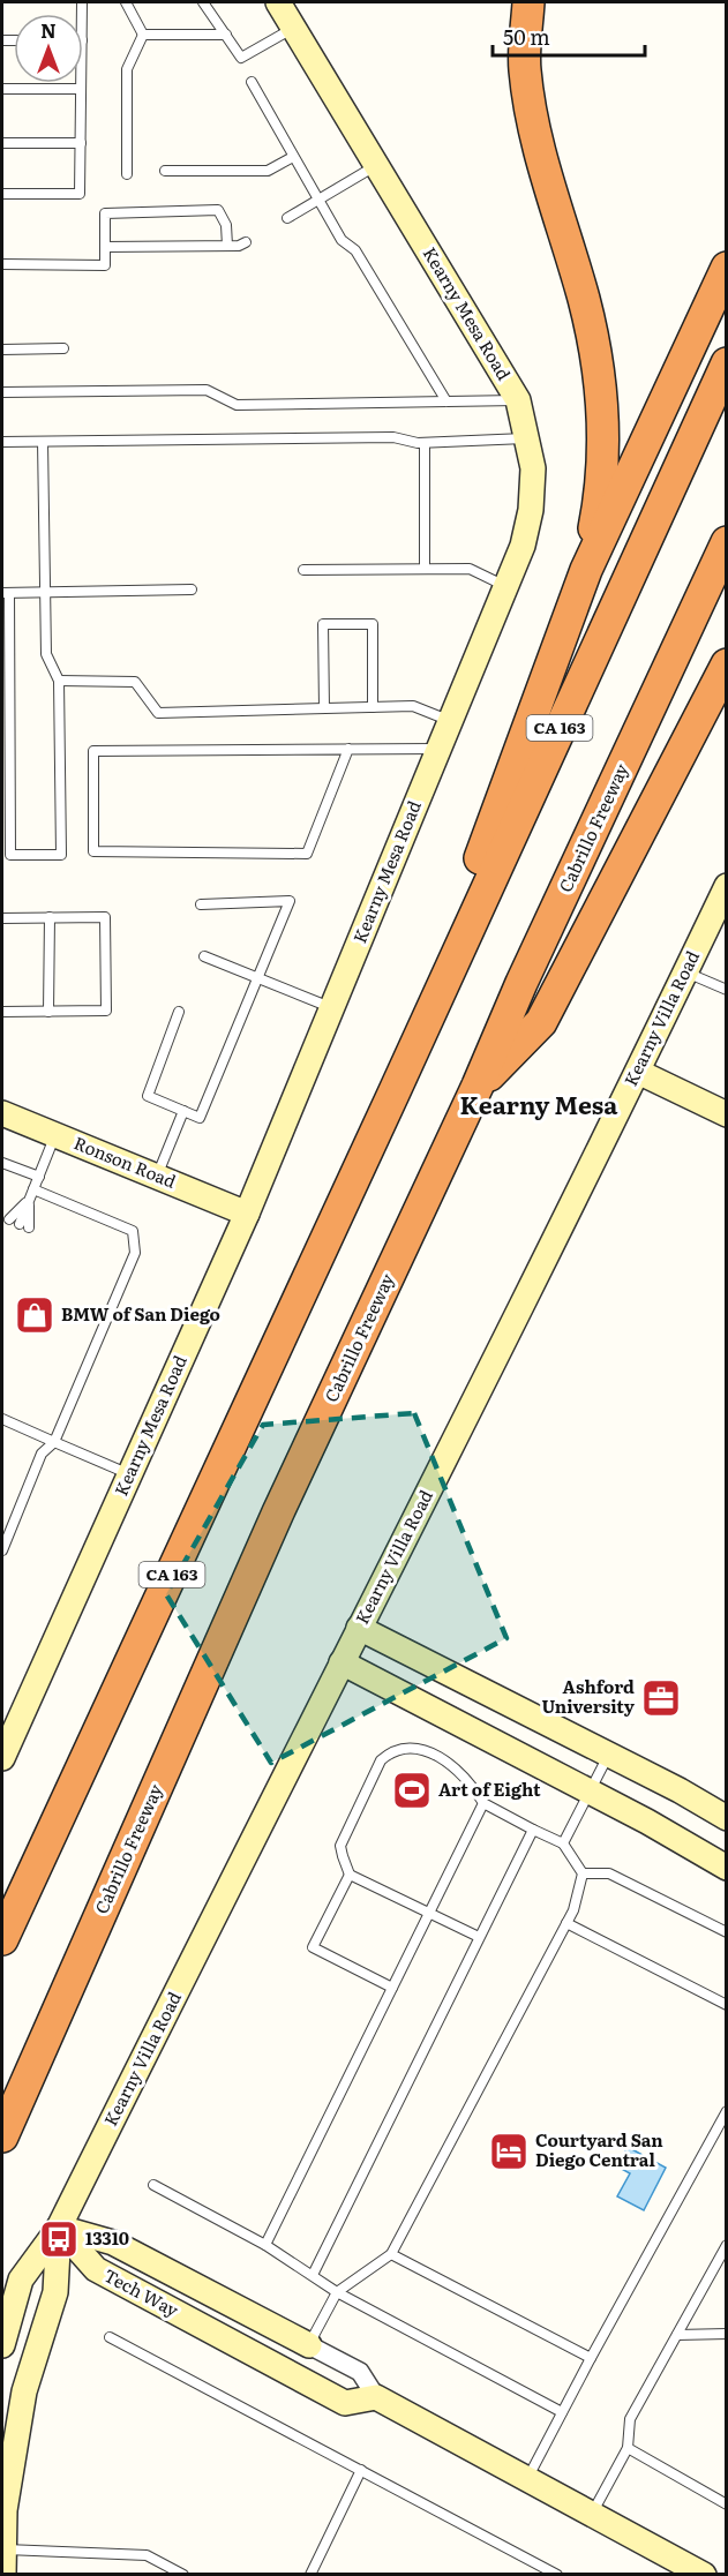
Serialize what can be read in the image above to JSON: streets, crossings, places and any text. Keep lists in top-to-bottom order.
{
  "streets": {
    "highway": ["CA 163", "Cabrillo Freeway"],
    "street": [
      "Kearny Mesa Road",
      "Kearny Villa Road",
      "Ronson Road",
      "Tech Way"
    ]
  },
  "crossings": [
    ["Kearny Mesa Road", "Ronson Road"],
    ["Kearny Villa Road", "Tech Way"]
  ],
  "districts": ["Kearny Mesa"],
  "places": {
    "shop": ["BMW of San Diego"],
    "office": ["Ashford University"],
    "sports": ["Art of Eight"],
    "hotel": ["Courtyard San Diego Central"],
    "bus stop": ["13310"]
  },
  "scale_bar": "50 m",
  "north": "top"
}
